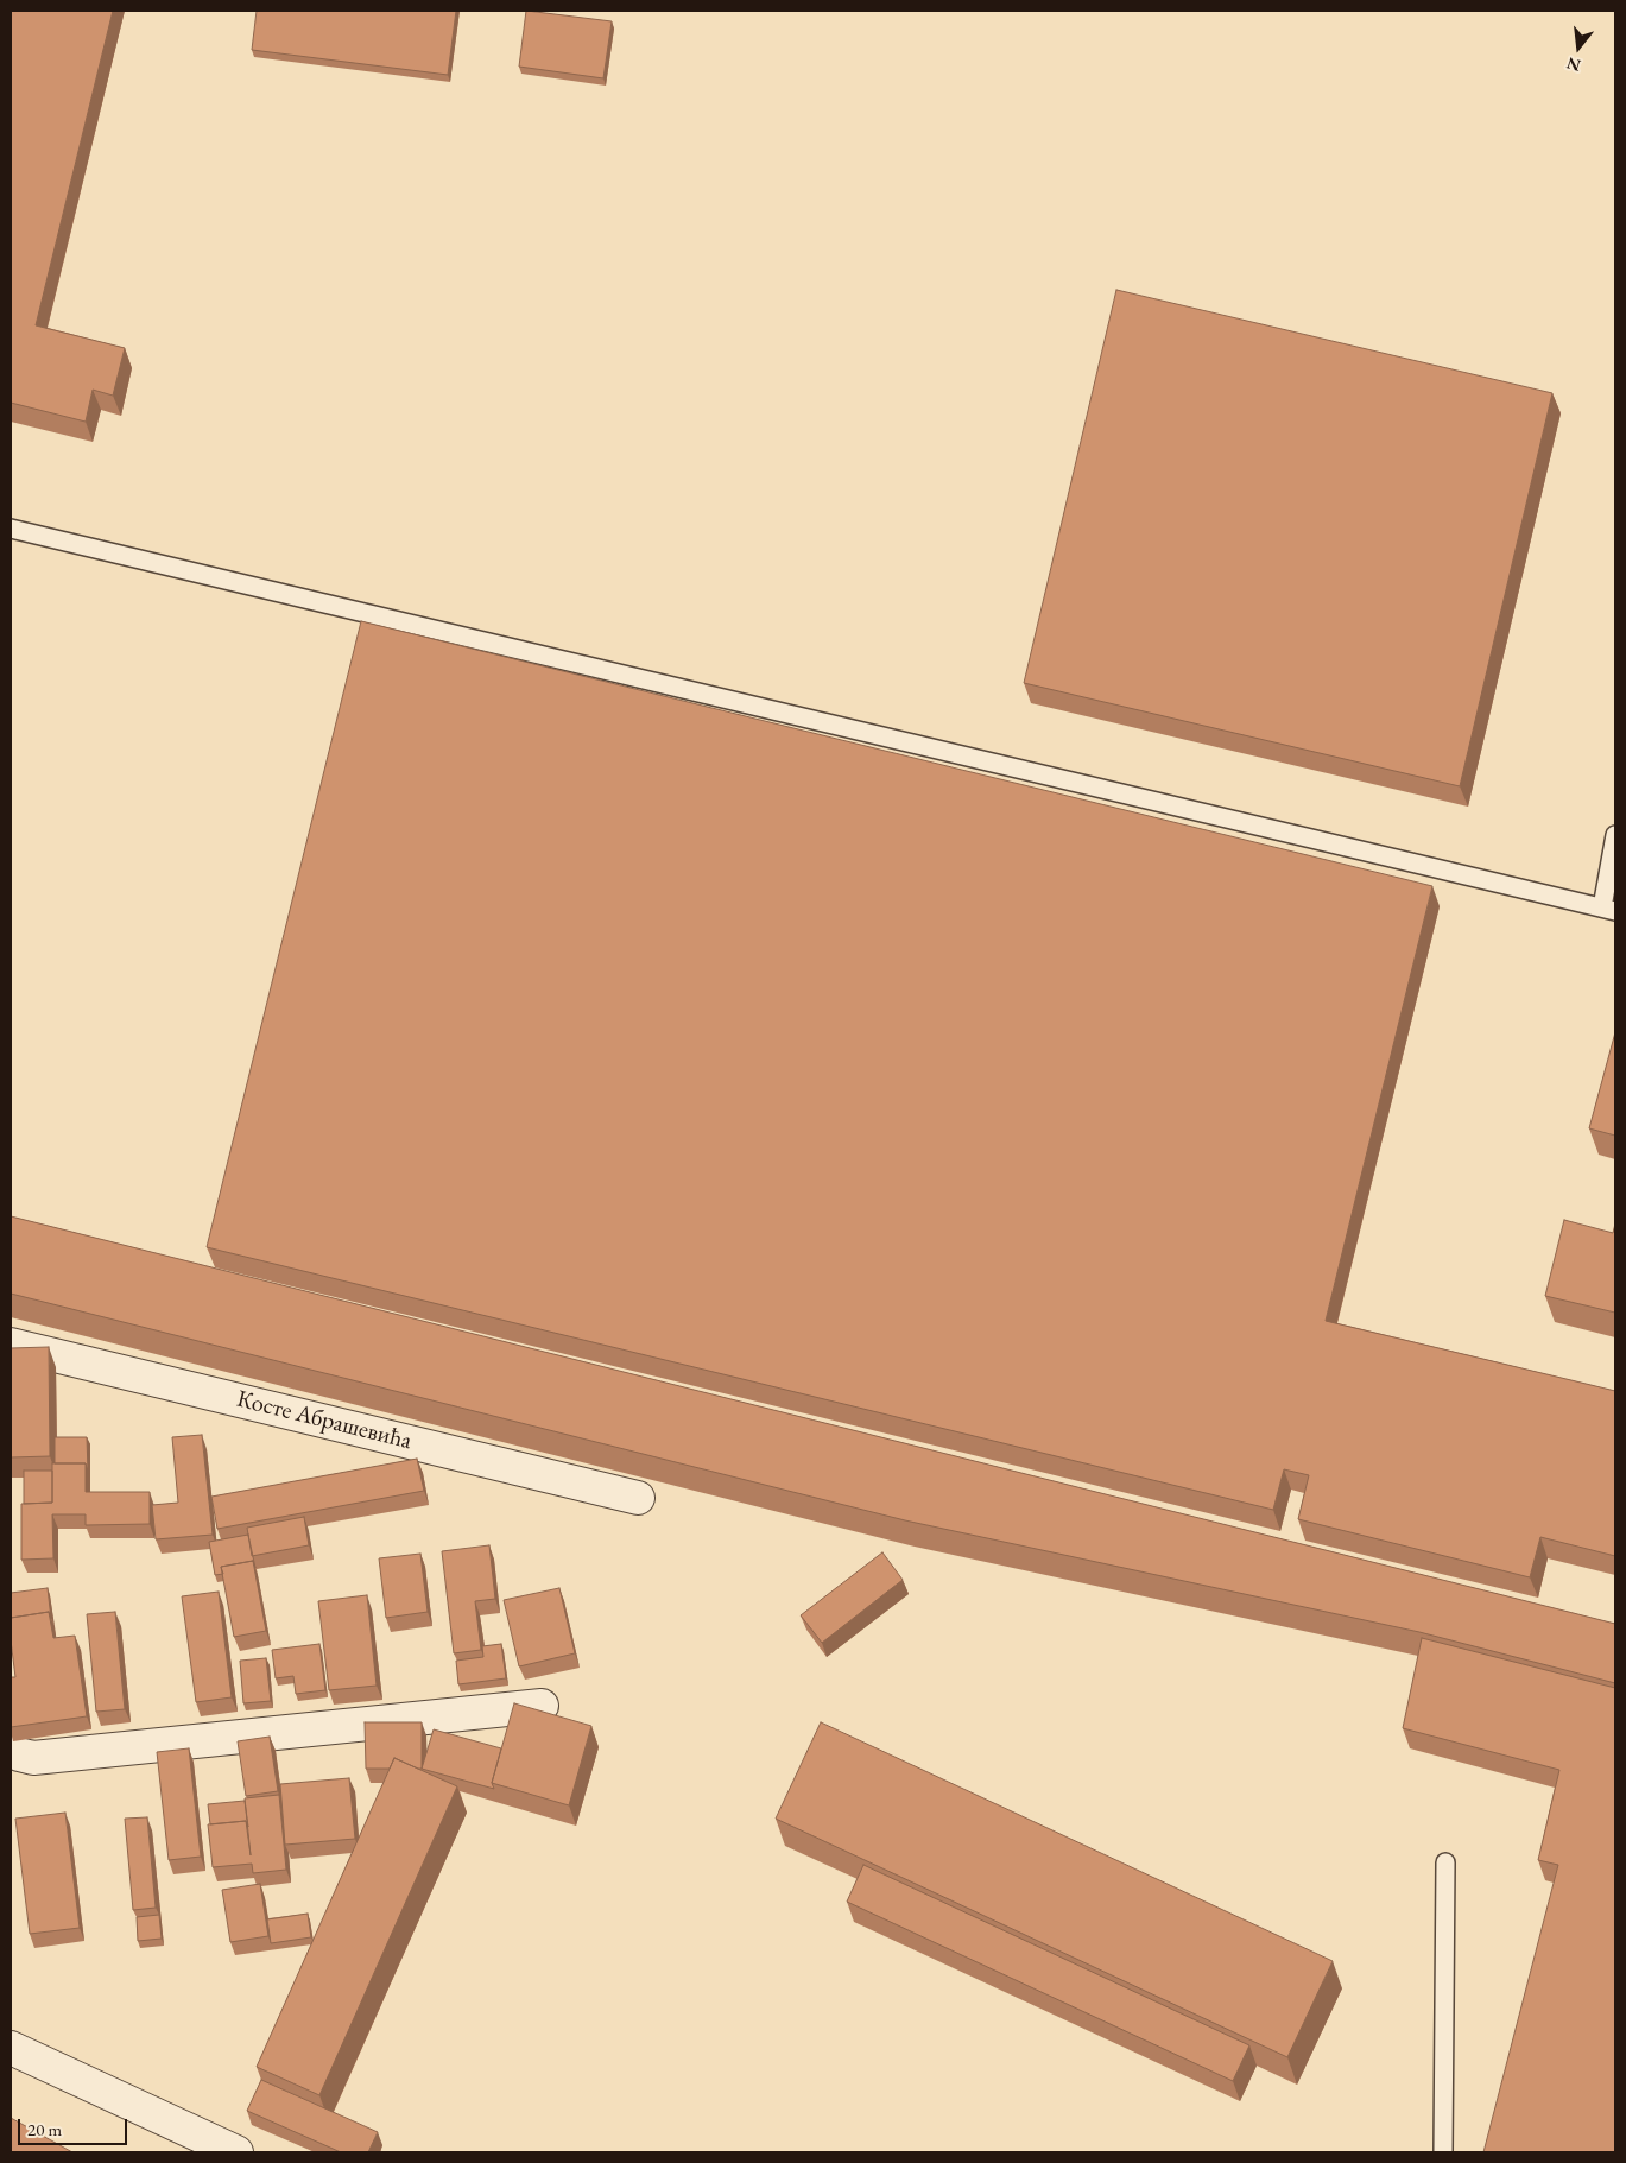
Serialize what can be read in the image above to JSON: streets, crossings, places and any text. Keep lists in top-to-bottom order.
{
  "streets": {
    "street": ["Косте Абрашевића"]
  },
  "scale_bar": "20 m",
  "north": "bottom"
}
